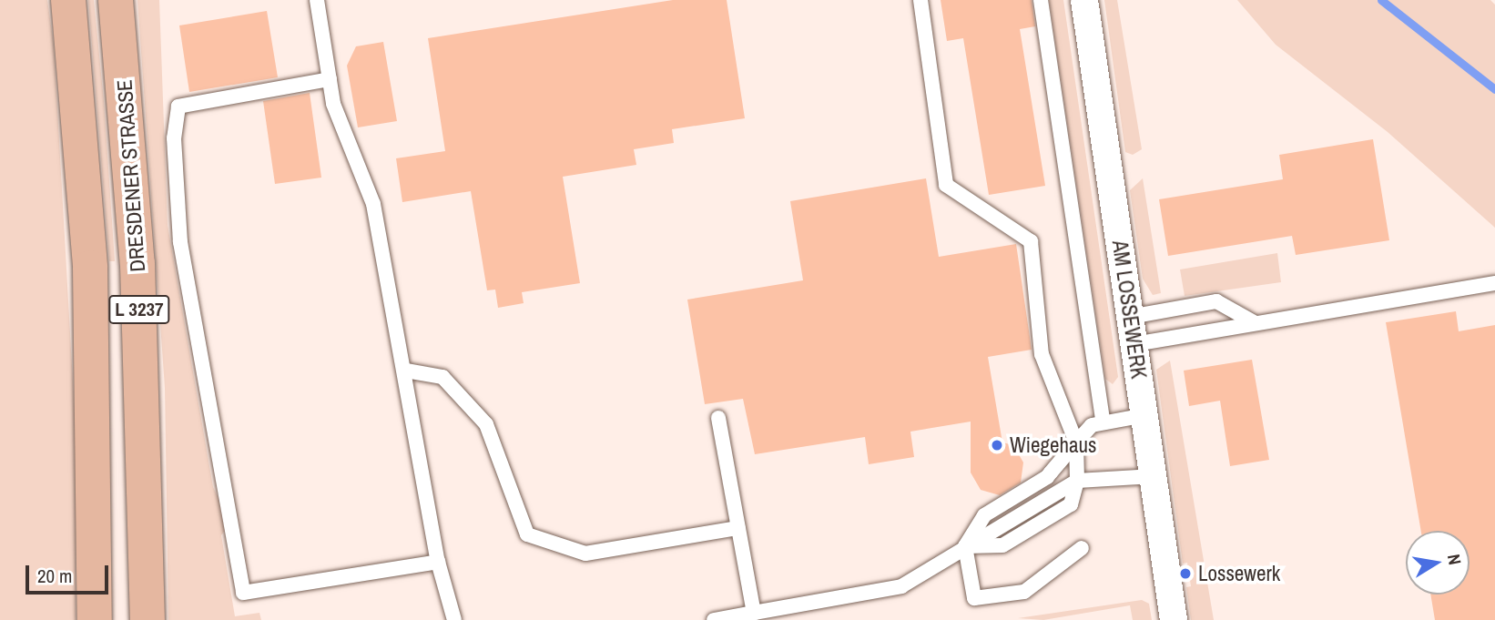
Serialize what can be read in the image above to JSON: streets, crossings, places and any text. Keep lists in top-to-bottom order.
{
  "streets": {
    "main road": ["DRESDENER STRASSE", "L 3237"],
    "street": ["AM LOSSEWERK"]
  },
  "places": ["Wiegehaus", "Lossewerk"],
  "scale_bar": "20 m",
  "north": "right"
}
